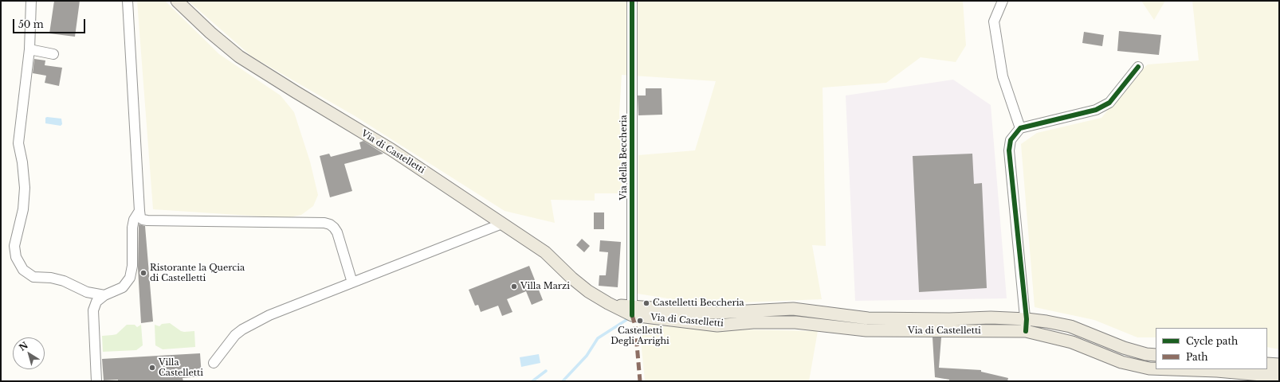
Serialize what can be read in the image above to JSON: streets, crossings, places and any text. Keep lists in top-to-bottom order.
{
  "streets": {
    "main road": ["Via di Castelletti"],
    "street": ["Via della Beccheria"]
  },
  "crossings": [
    ["Via di Castelletti", "Via della Beccheria"]
  ],
  "places": [
    "Ristorante la Quercia di Castelletti",
    "Villa Marzi",
    "Castelletti Beccheria",
    "Castelletti Degli Arrighi",
    "Villa Castelletti"
  ],
  "legend": ["Cycle path", "Path"],
  "scale_bar": "50 m",
  "north": "top left"
}
